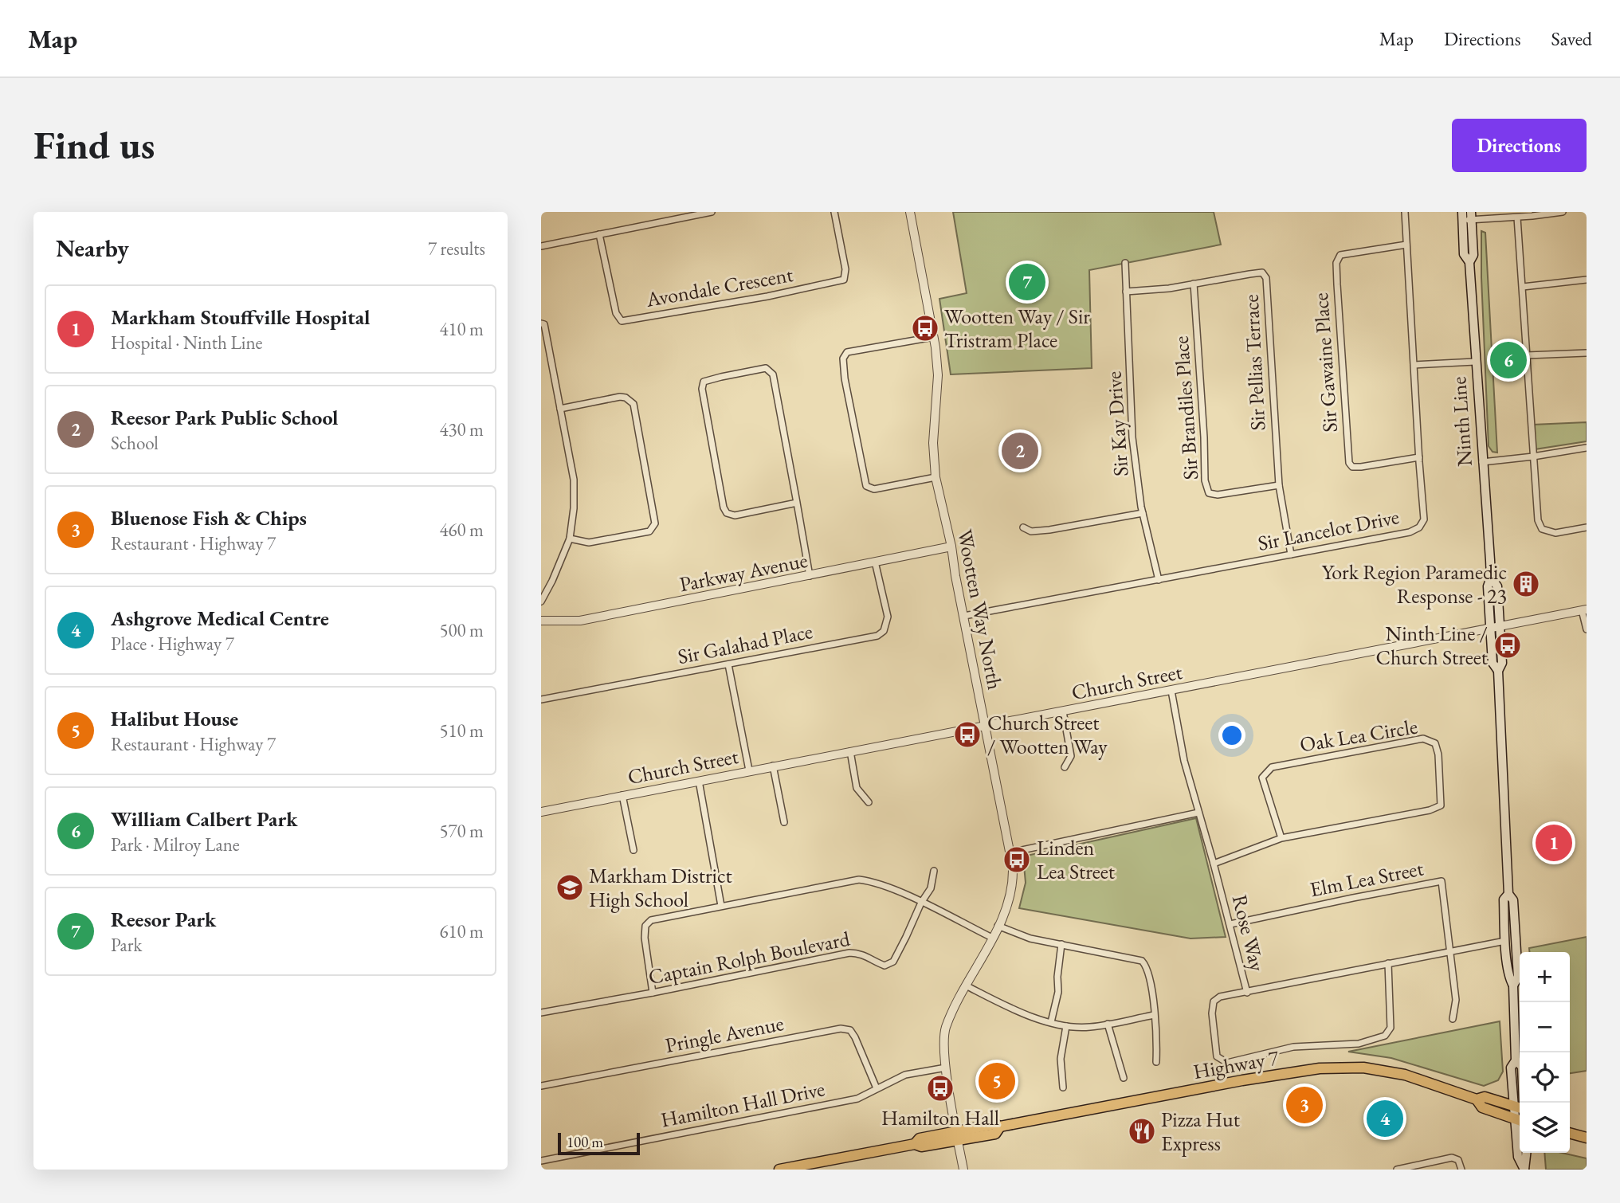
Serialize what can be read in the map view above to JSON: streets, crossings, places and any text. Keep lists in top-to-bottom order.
{
  "streets": {
    "main road": ["Ninth Line", "Highway 7"],
    "street": [
      "Avondale Crescent",
      "Sir Pellias Terrace",
      "Sir Gawaine Place",
      "Sir Brandiles Place",
      "Sir Kay Drive",
      "Sir Lancelot Drive",
      "Parkway Avenue",
      "Wootten Way North",
      "Sir Galahad Place",
      "Church Street",
      "Oak Lea Circle",
      "Elm Lea Street",
      "Rose Way",
      "Captain Rolph Boulevard",
      "Pringle Avenue",
      "Hamilton Hall Drive"
    ]
  },
  "crossings": [
    ["Sir Pellias Terrace", "Sir Brandiles Place"],
    ["Sir Pellias Terrace", "Sir Kay Drive"],
    ["Sir Pellias Terrace", "Sir Lancelot Drive"],
    ["Sir Gawaine Place", "Sir Lancelot Drive"],
    ["Ninth Line", "Church Street"],
    ["Ninth Line", "Rose Way"],
    ["Ninth Line", "Highway 7"],
    ["Sir Kay Drive", "Sir Lancelot Drive"],
    ["Sir Lancelot Drive", "Wootten Way North"],
    ["Parkway Avenue", "Wootten Way North"],
    ["Parkway Avenue", "Sir Galahad Place"],
    ["Wootten Way North", "Church Street"],
    ["Wootten Way North", "Highway 7"],
    ["Wootten Way North", "Hamilton Hall Drive"],
    ["Church Street", "Rose Way"],
    ["Oak Lea Circle", "Rose Way"],
    ["Elm Lea Street", "Rose Way"],
    ["Pringle Avenue", "Hamilton Hall Drive"]
  ],
  "places": {
    "bus stop": [
      "Wootten Way / Sir Tristram Place",
      "Ninth Line / Church Street",
      "Church Street / Wootten Way",
      "Linden Lea Street",
      "Hamilton Hall"
    ],
    "building": ["York Region Paramedic Response - 23"],
    "school or university": ["Markham District High School"],
    "restaurant": ["Pizza Hut Express"]
  },
  "scale_bar": "100 m",
  "page": {
    "header": "Map",
    "nav": ["Map", "Directions", "Saved"],
    "buttons": "Directions",
    "title": "Find us",
    "heading": ["Nearby", "7 results"],
    "pins": [
      "7",
      "6",
      "2",
      "1",
      "5",
      "3",
      "4"
    ],
    "list": [
      {
        "mark": "1",
        "name": "Markham Stouffville Hospital",
        "note": "Hospital · Ninth Line",
        "value": "410 m"
      },
      {
        "mark": "2",
        "name": "Reesor Park Public School",
        "note": "School",
        "value": "430 m"
      },
      {
        "mark": "3",
        "name": "Bluenose Fish & Chips",
        "note": "Restaurant · Highway 7",
        "value": "460 m"
      },
      {
        "mark": "4",
        "name": "Ashgrove Medical Centre",
        "note": "Place · Highway 7",
        "value": "500 m"
      },
      {
        "mark": "5",
        "name": "Halibut House",
        "note": "Restaurant · Highway 7",
        "value": "510 m"
      },
      {
        "mark": "6",
        "name": "William Calbert Park",
        "note": "Park · Milroy Lane",
        "value": "570 m"
      },
      {
        "mark": "7",
        "name": "Reesor Park",
        "note": "Park",
        "value": "610 m"
      }
    ],
    "map_buttons": ["+", "−"],
    "scale": "100 m"
  }
}
